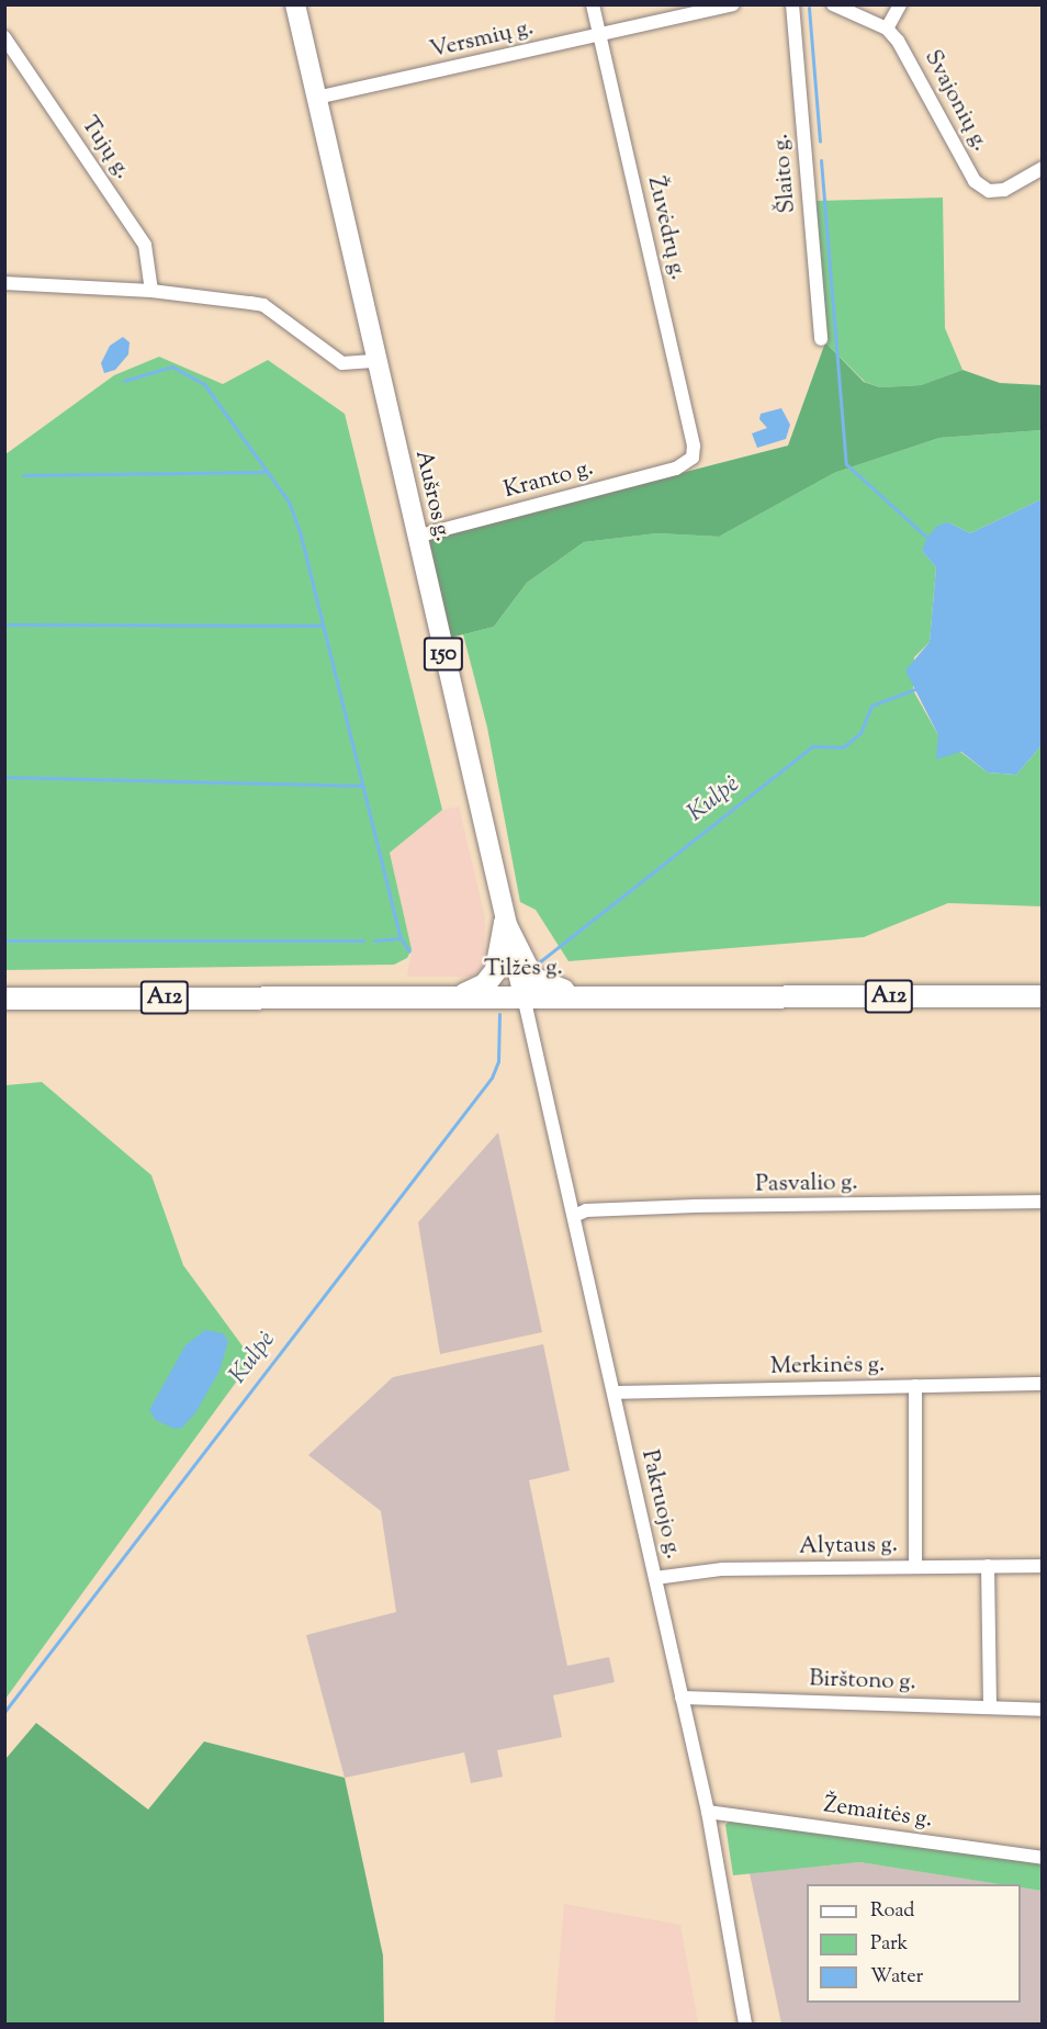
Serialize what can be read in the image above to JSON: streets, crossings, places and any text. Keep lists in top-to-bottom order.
{
  "streets": {
    "highway": ["Tilžės g.", "A12"],
    "main road": ["Aušros g.", "150"],
    "street": [
      "Versmių g.",
      "Svajonių g.",
      "Tujų g.",
      "Šlaito g.",
      "Žuvėdrų g.",
      "Kranto g.",
      "Pasvalio g.",
      "Merkinės g.",
      "Pakruojo g.",
      "Alytaus g.",
      "Birštono g.",
      "Žemaitės g."
    ]
  },
  "crossings": [
    ["Versmių g.", "Žuvėdrų g."],
    ["Versmių g.", "Aušros g."],
    ["Žuvėdrų g.", "Kranto g."],
    ["Kranto g.", "Aušros g."],
    ["Aušros g.", "Tilžės g."],
    ["Aušros g.", "Pakruojo g."],
    ["Tilžės g.", "Pakruojo g."],
    ["Pasvalio g.", "Pakruojo g."],
    ["Merkinės g.", "Pakruojo g."],
    ["Pakruojo g.", "Alytaus g."],
    ["Pakruojo g.", "Birštono g."],
    ["Pakruojo g.", "Žemaitės g."]
  ],
  "water": ["Kulpė"],
  "legend": ["Road", "Park", "Water"]
}
